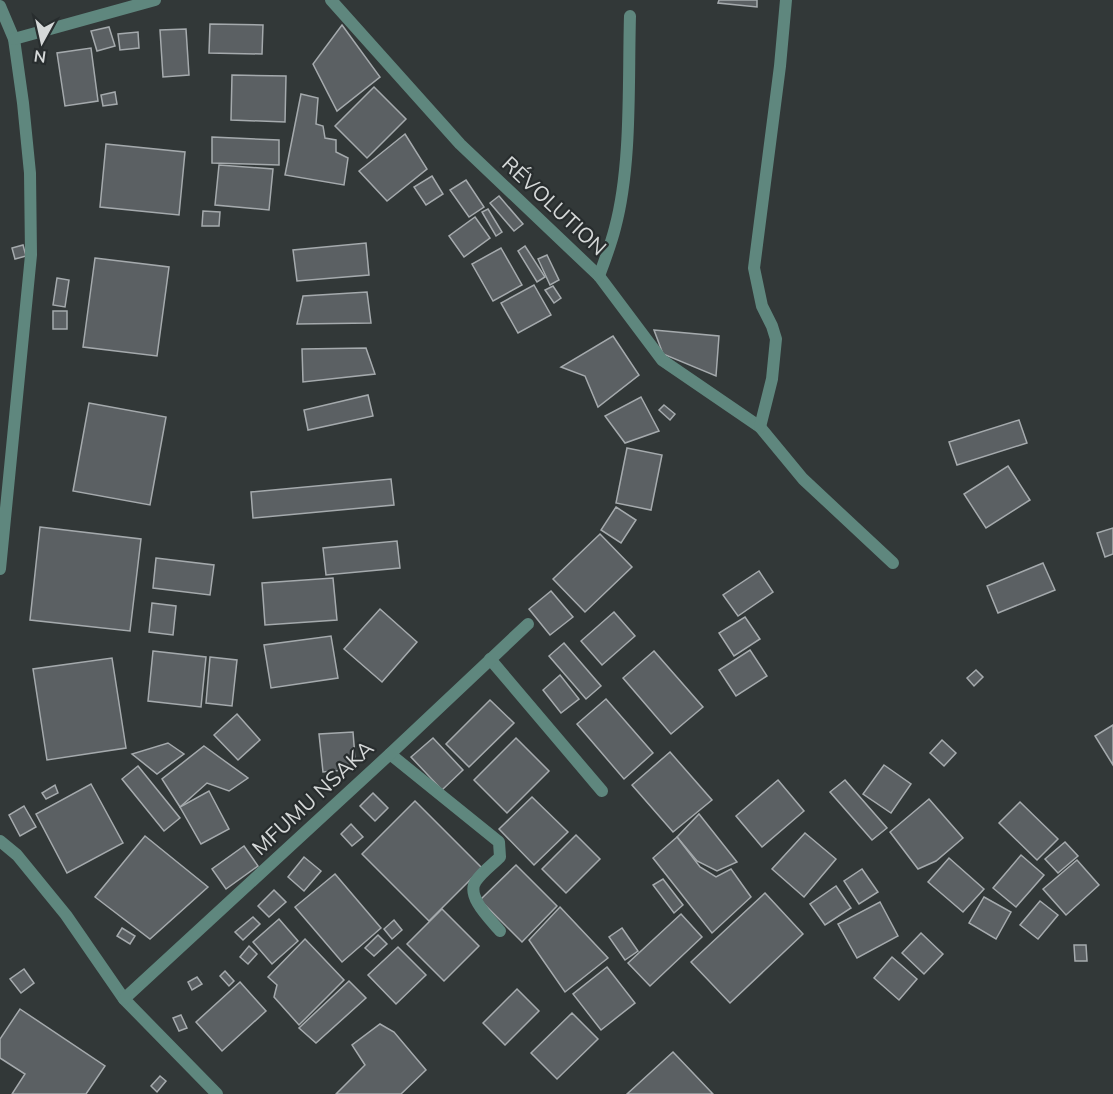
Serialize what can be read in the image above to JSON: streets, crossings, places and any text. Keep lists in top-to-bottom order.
{
  "streets": {
    "street": ["RÉVOLUTION", "MFUMU NSAKA"]
  },
  "north": "bottom"
}
